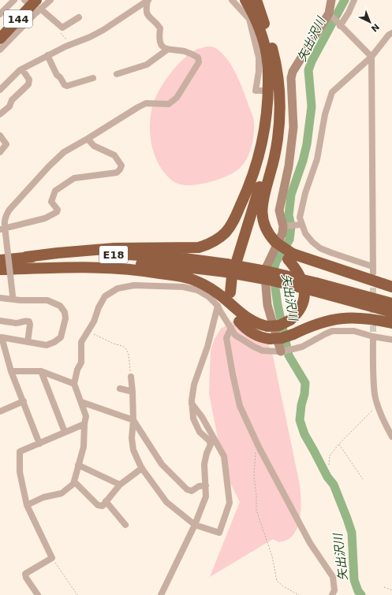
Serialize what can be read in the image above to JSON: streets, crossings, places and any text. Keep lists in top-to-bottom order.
{
  "streets": {
    "highway": ["144", "E18"]
  },
  "water": ["矢出沢川"],
  "north": "bottom right"
}
